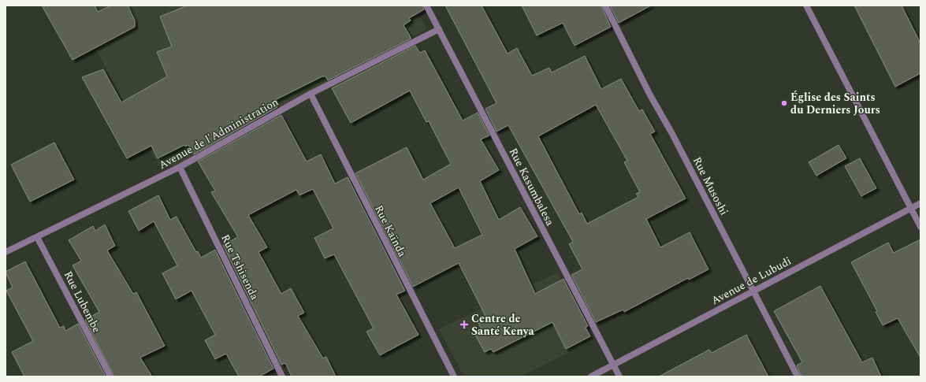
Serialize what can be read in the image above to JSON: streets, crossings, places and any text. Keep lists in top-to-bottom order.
{
  "streets": {
    "street": [
      "Avenue de l'Administration",
      "Rue Musoshi",
      "Rue Kasumbalesa",
      "Rue Kaïnda",
      "Rue Tshisenda",
      "Avenue de Lubudi",
      "Rue Lubembe"
    ]
  },
  "crossings": [
    ["Avenue de l'Administration", "Rue Kasumbalesa"],
    ["Avenue de l'Administration", "Rue Kaïnda"],
    ["Avenue de l'Administration", "Rue Tshisenda"],
    ["Avenue de l'Administration", "Rue Lubembe"],
    ["Rue Musoshi", "Avenue de Lubudi"],
    ["Rue Kasumbalesa", "Avenue de Lubudi"]
  ],
  "places": {
    "other": ["Église des Saints du Derniers Jours"],
    "health": ["Centre de Santé Kenya"]
  }
}
